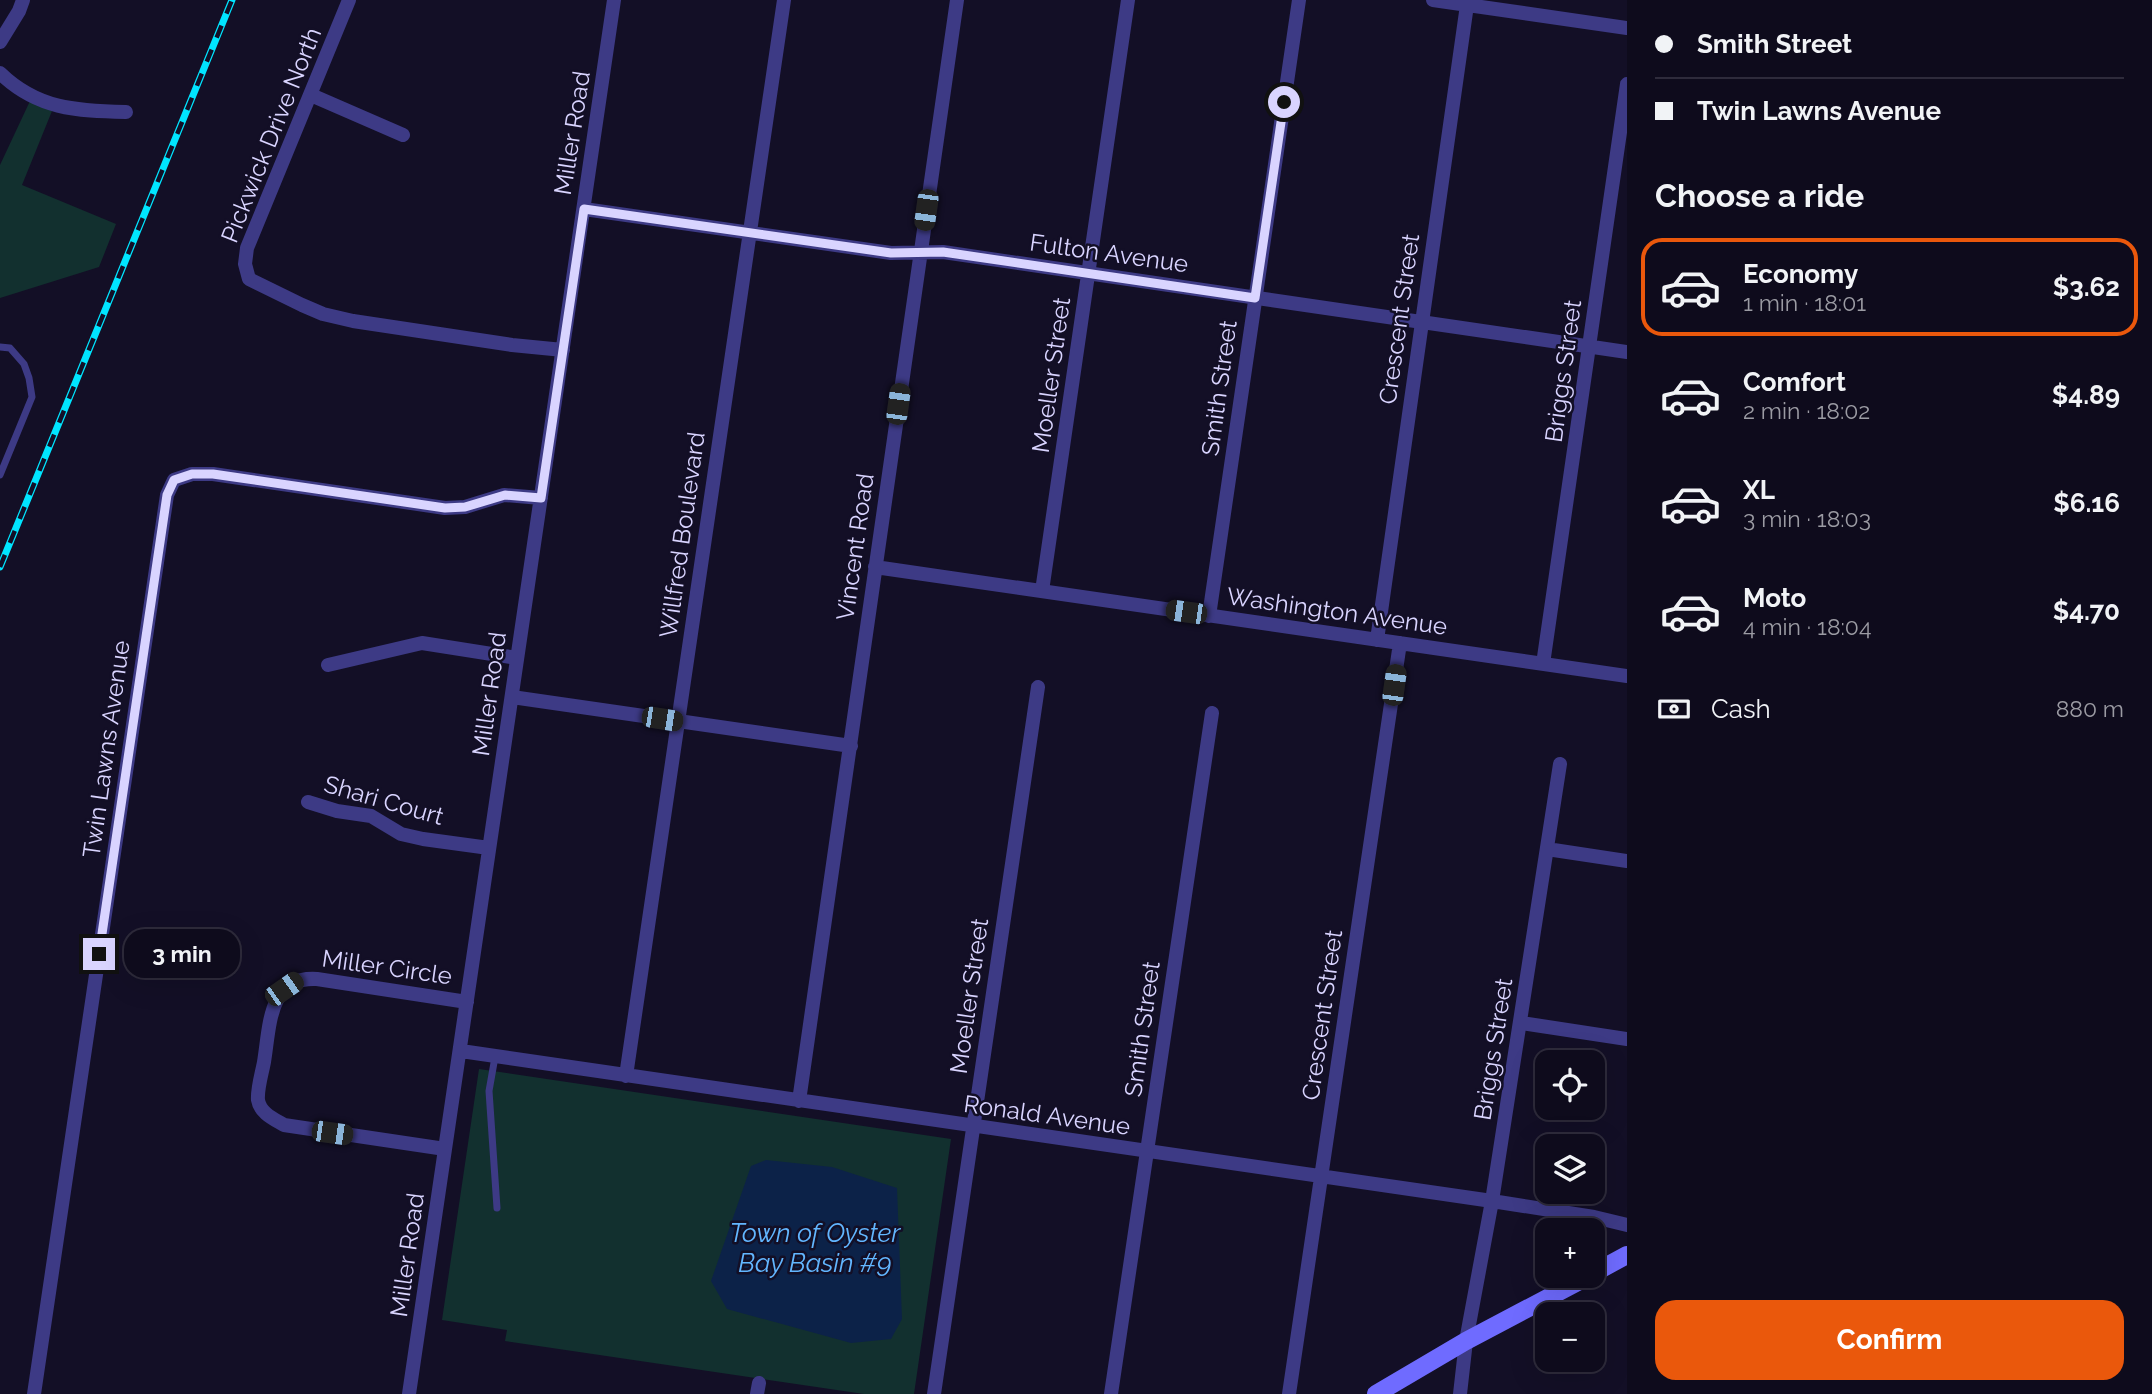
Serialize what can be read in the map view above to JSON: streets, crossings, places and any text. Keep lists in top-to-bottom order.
{
  "streets": {
    "street": [
      "Miller Road",
      "Pickwick Drive North",
      "Fulton Avenue",
      "Crescent Street",
      "Briggs Street",
      "Moeller Street",
      "Smith Street",
      "Willfred Boulevard",
      "Vincent Road",
      "Washington Avenue",
      "Twin Lawns Avenue",
      "Shari Court",
      "Miller Circle",
      "Ronald Avenue"
    ]
  },
  "crossings": [
    ["Miller Road", "Pickwick Drive North"],
    ["Miller Road", "Fulton Avenue"],
    ["Miller Road", "Twin Lawns Avenue"],
    ["Miller Road", "Shari Court"],
    ["Miller Road", "Miller Circle"],
    ["Miller Road", "Ronald Avenue"],
    ["Fulton Avenue", "Crescent Street"],
    ["Fulton Avenue", "Briggs Street"],
    ["Fulton Avenue", "Moeller Street"],
    ["Fulton Avenue", "Smith Street"],
    ["Fulton Avenue", "Willfred Boulevard"],
    ["Fulton Avenue", "Vincent Road"],
    ["Crescent Street", "Washington Avenue"],
    ["Crescent Street", "Ronald Avenue"],
    ["Briggs Street", "Washington Avenue"],
    ["Briggs Street", "Ronald Avenue"],
    ["Moeller Street", "Washington Avenue"],
    ["Moeller Street", "Ronald Avenue"],
    ["Smith Street", "Washington Avenue"],
    ["Smith Street", "Ronald Avenue"],
    ["Willfred Boulevard", "Ronald Avenue"],
    ["Vincent Road", "Washington Avenue"],
    ["Vincent Road", "Ronald Avenue"]
  ],
  "water": ["Town of Oyster Bay Basin #9"],
  "page": {
    "banner": ["Smith Street", "Twin Lawns Avenue"],
    "heading": "Choose a ride",
    "list": [
      {
        "name": "Economy",
        "note": "1 min · 18:01",
        "value": "$3.62"
      },
      {
        "name": "Comfort",
        "note": "2 min · 18:02",
        "value": "$4.89"
      },
      {
        "name": "XL",
        "note": "3 min · 18:03",
        "value": "$6.16"
      },
      {
        "name": "Moto",
        "note": "4 min · 18:04",
        "value": "$4.70"
      }
    ],
    "pay": ["Cash", "880 m"],
    "bubble": "3 min",
    "map_buttons": ["+", "−"],
    "buttons": "Confirm"
  }
}
